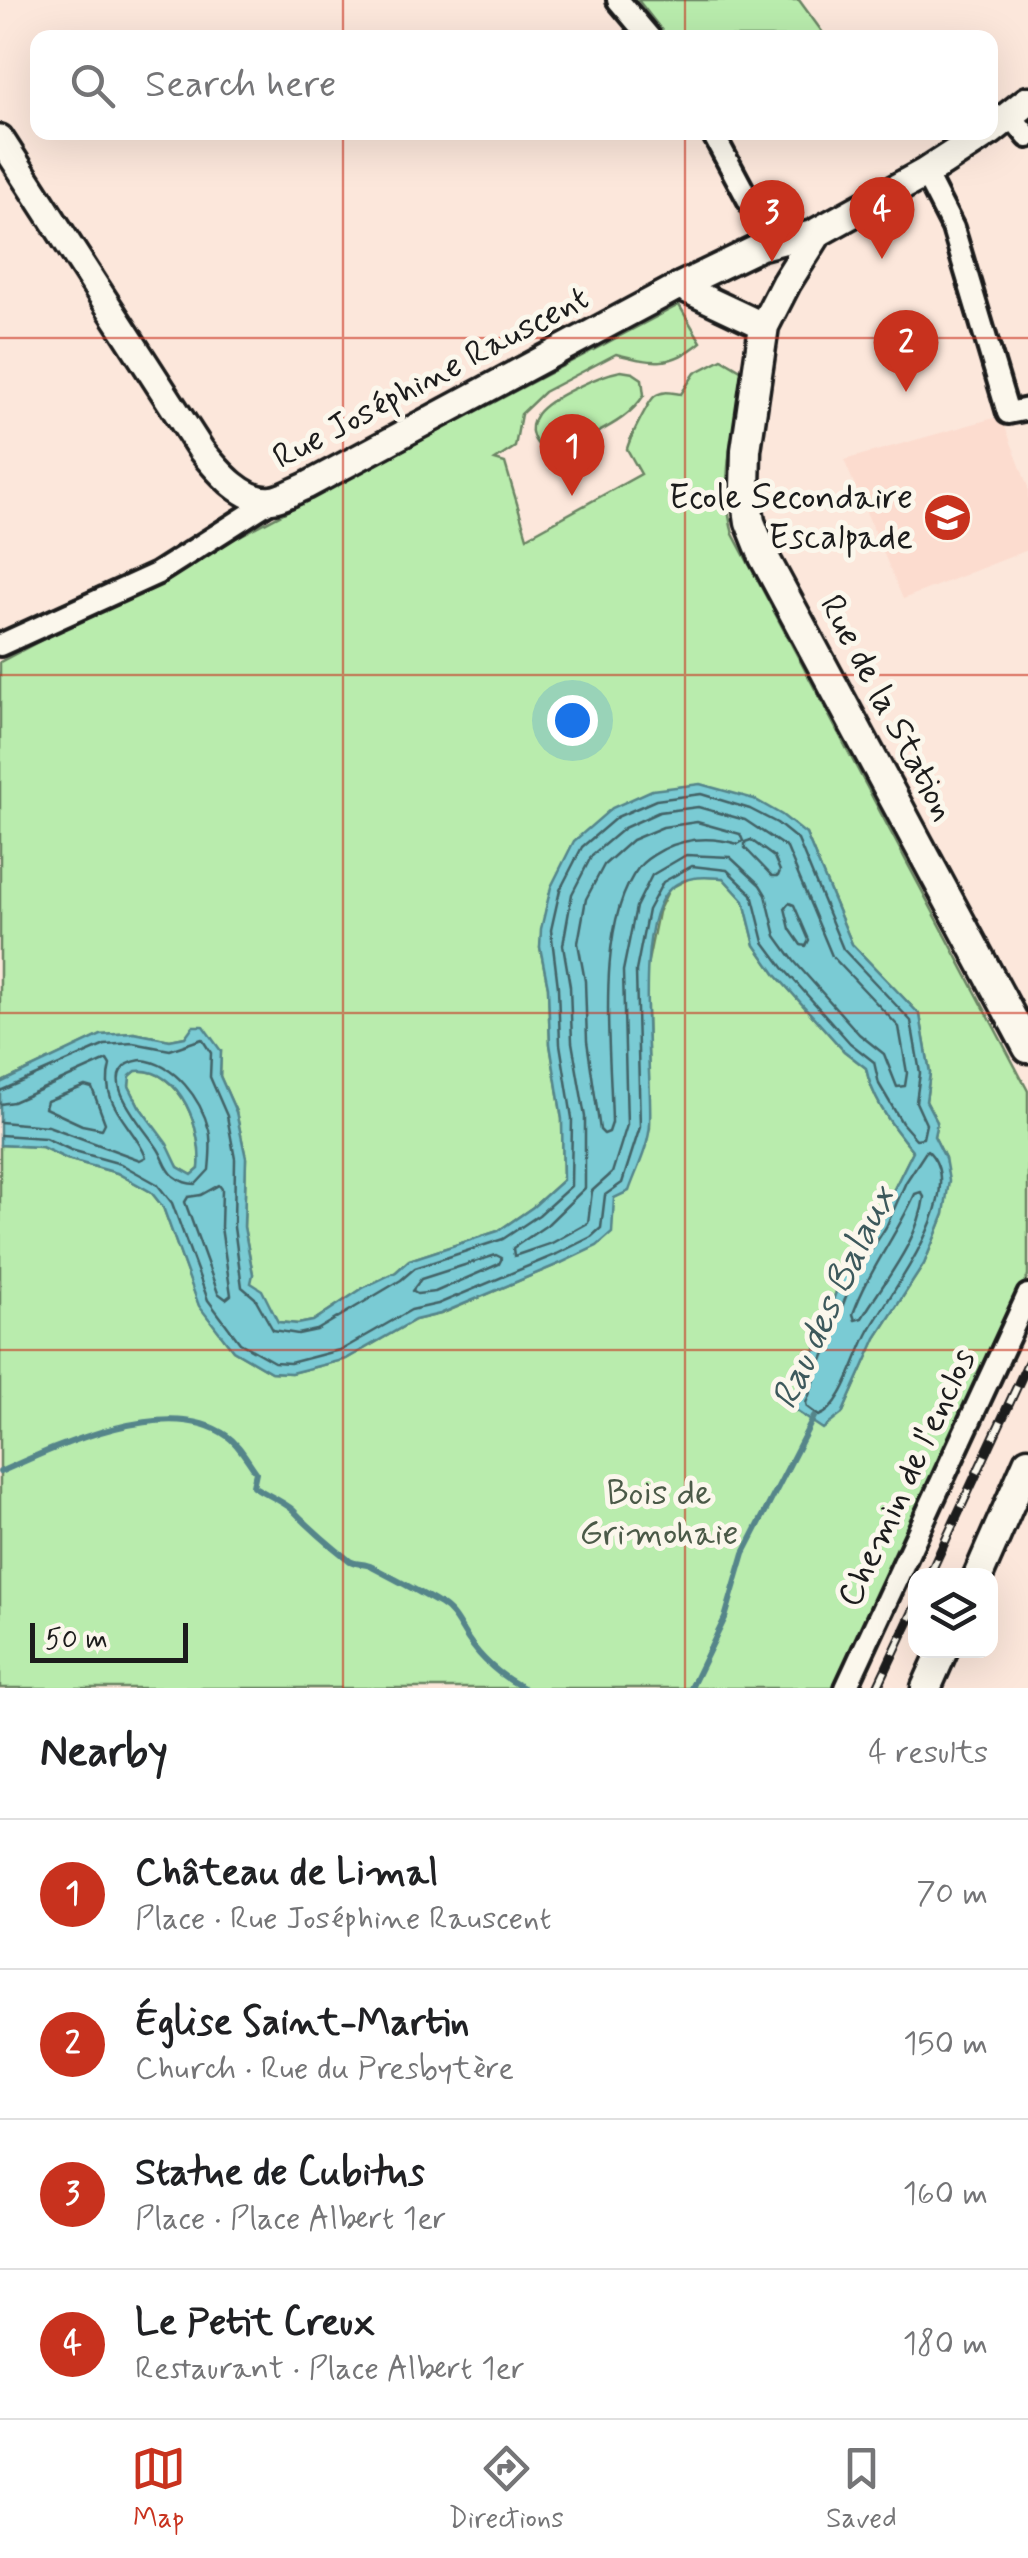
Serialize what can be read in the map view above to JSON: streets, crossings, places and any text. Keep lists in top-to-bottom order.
{
  "streets": {
    "main road": ["Rue de la Station"],
    "street": ["Rue Joséphine Rauscent", "Chemin de l'enclos"]
  },
  "crossings": [
    ["Rue Joséphine Rauscent", "Rue de la Station"]
  ],
  "water": ["Rau des Balaux"],
  "parks": ["Bois de Grimohaie"],
  "places": {
    "school or university": ["Ecole Secondaire Escalpade"]
  },
  "scale_bar": "50 m",
  "page": {
    "search": "Search here",
    "pins": [
      "4",
      "3",
      "2",
      "1"
    ],
    "scale": "50 m",
    "heading": ["Nearby", "4 results"],
    "list": [
      {
        "mark": "1",
        "name": "Château de Limal",
        "note": "Place · Rue Joséphine Rauscent",
        "value": "70 m"
      },
      {
        "mark": "2",
        "name": "Église Saint-Martin",
        "note": "Church · Rue du Presbytère",
        "value": "150 m"
      },
      {
        "mark": "3",
        "name": "Statue de Cubitus",
        "note": "Place · Place Albert 1er",
        "value": "160 m"
      },
      {
        "mark": "4",
        "name": "Le Petit Creux",
        "note": "Restaurant · Place Albert 1er",
        "value": "180 m"
      }
    ],
    "nav": ["Map", "Directions", "Saved"]
  }
}
